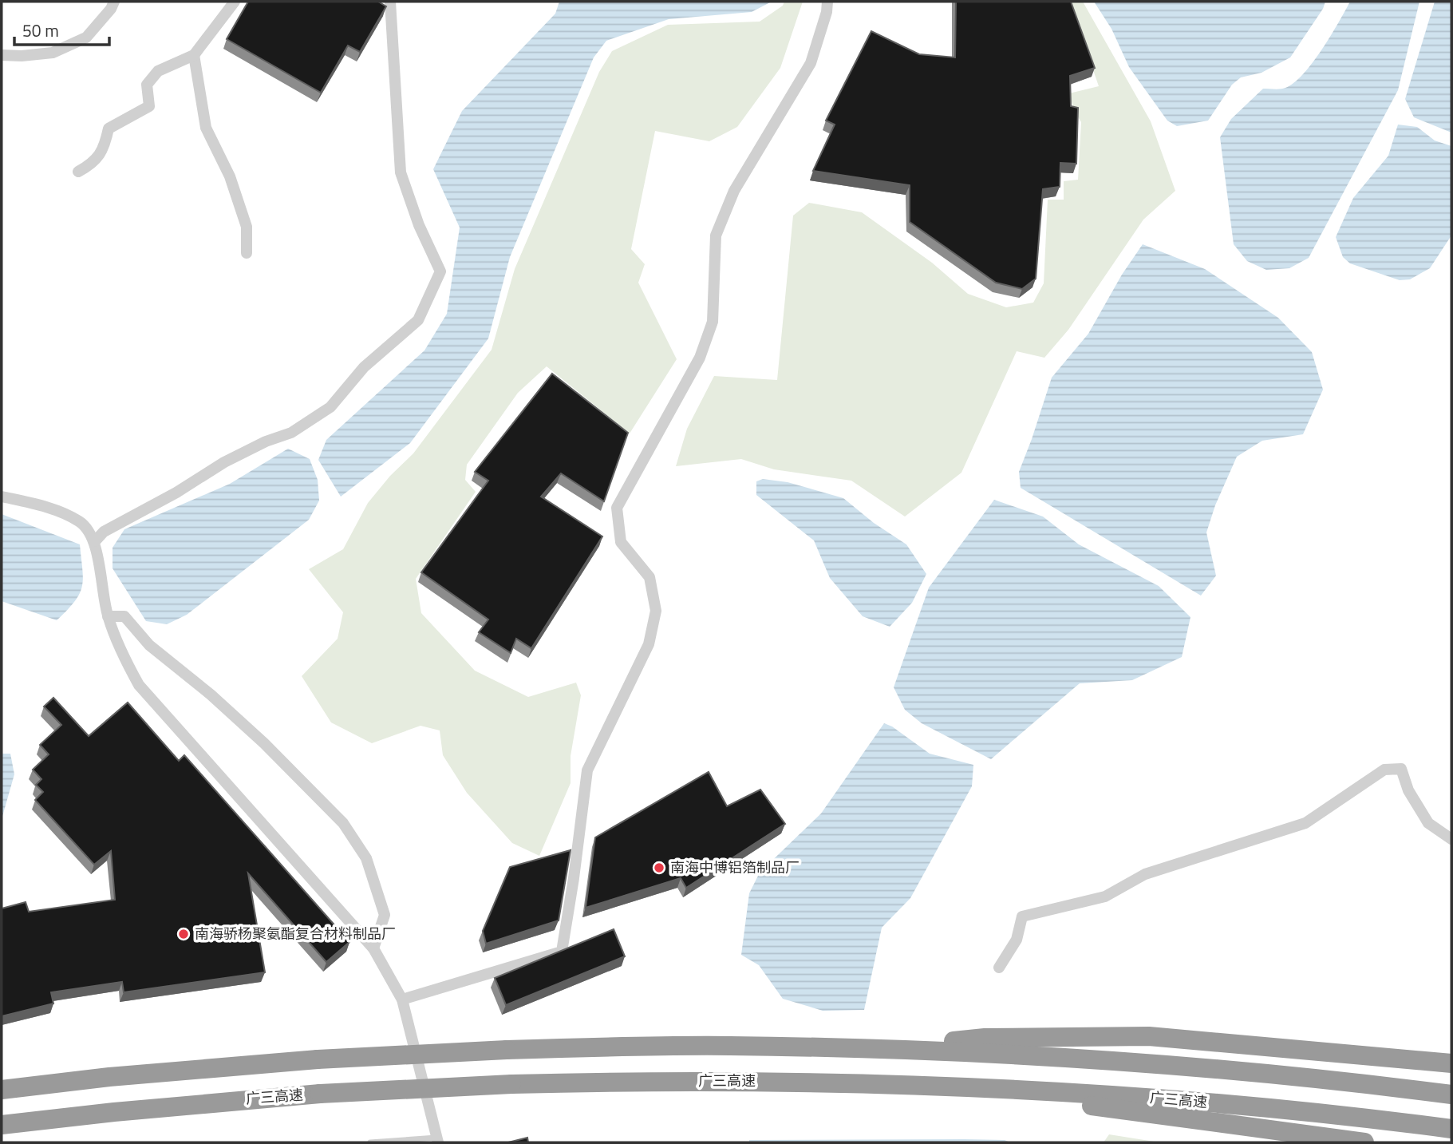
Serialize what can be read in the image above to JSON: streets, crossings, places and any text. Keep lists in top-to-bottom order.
{
  "streets": {
    "highway": ["广三高速"]
  },
  "places": ["南海中博铝箔制品厂", "南海骄杨聚氨酯复合材料制品厂"],
  "scale_bar": "50 m"
}
